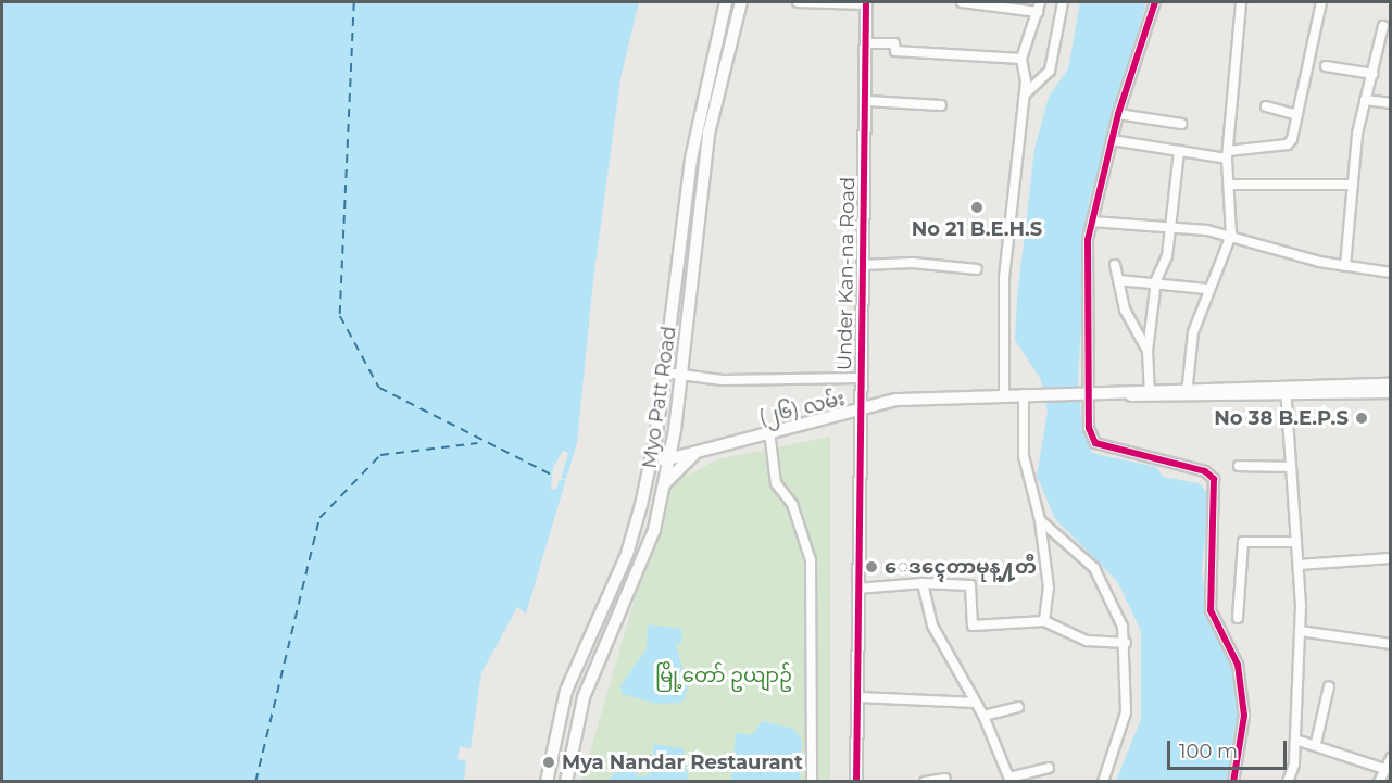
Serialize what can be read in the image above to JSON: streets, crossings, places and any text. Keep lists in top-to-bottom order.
{
  "streets": {
    "main road": ["Under Kan-na Road", "Myo Patt Road", "(၂၆) လမ်း"]
  },
  "crossings": [
    ["Under Kan-na Road", "(၂၆) လမ်း"],
    ["Myo Patt Road", "(၂၆) လမ်း"]
  ],
  "parks": ["မြို့တော် ဥယျာဥ်"],
  "places": [
    "No 21 B.E.H.S",
    "No 38 B.E.P.S",
    "ေဒၚေတာမုန္႔တီ",
    "Mya Nandar Restaurant"
  ],
  "scale_bar": "100 m"
}
